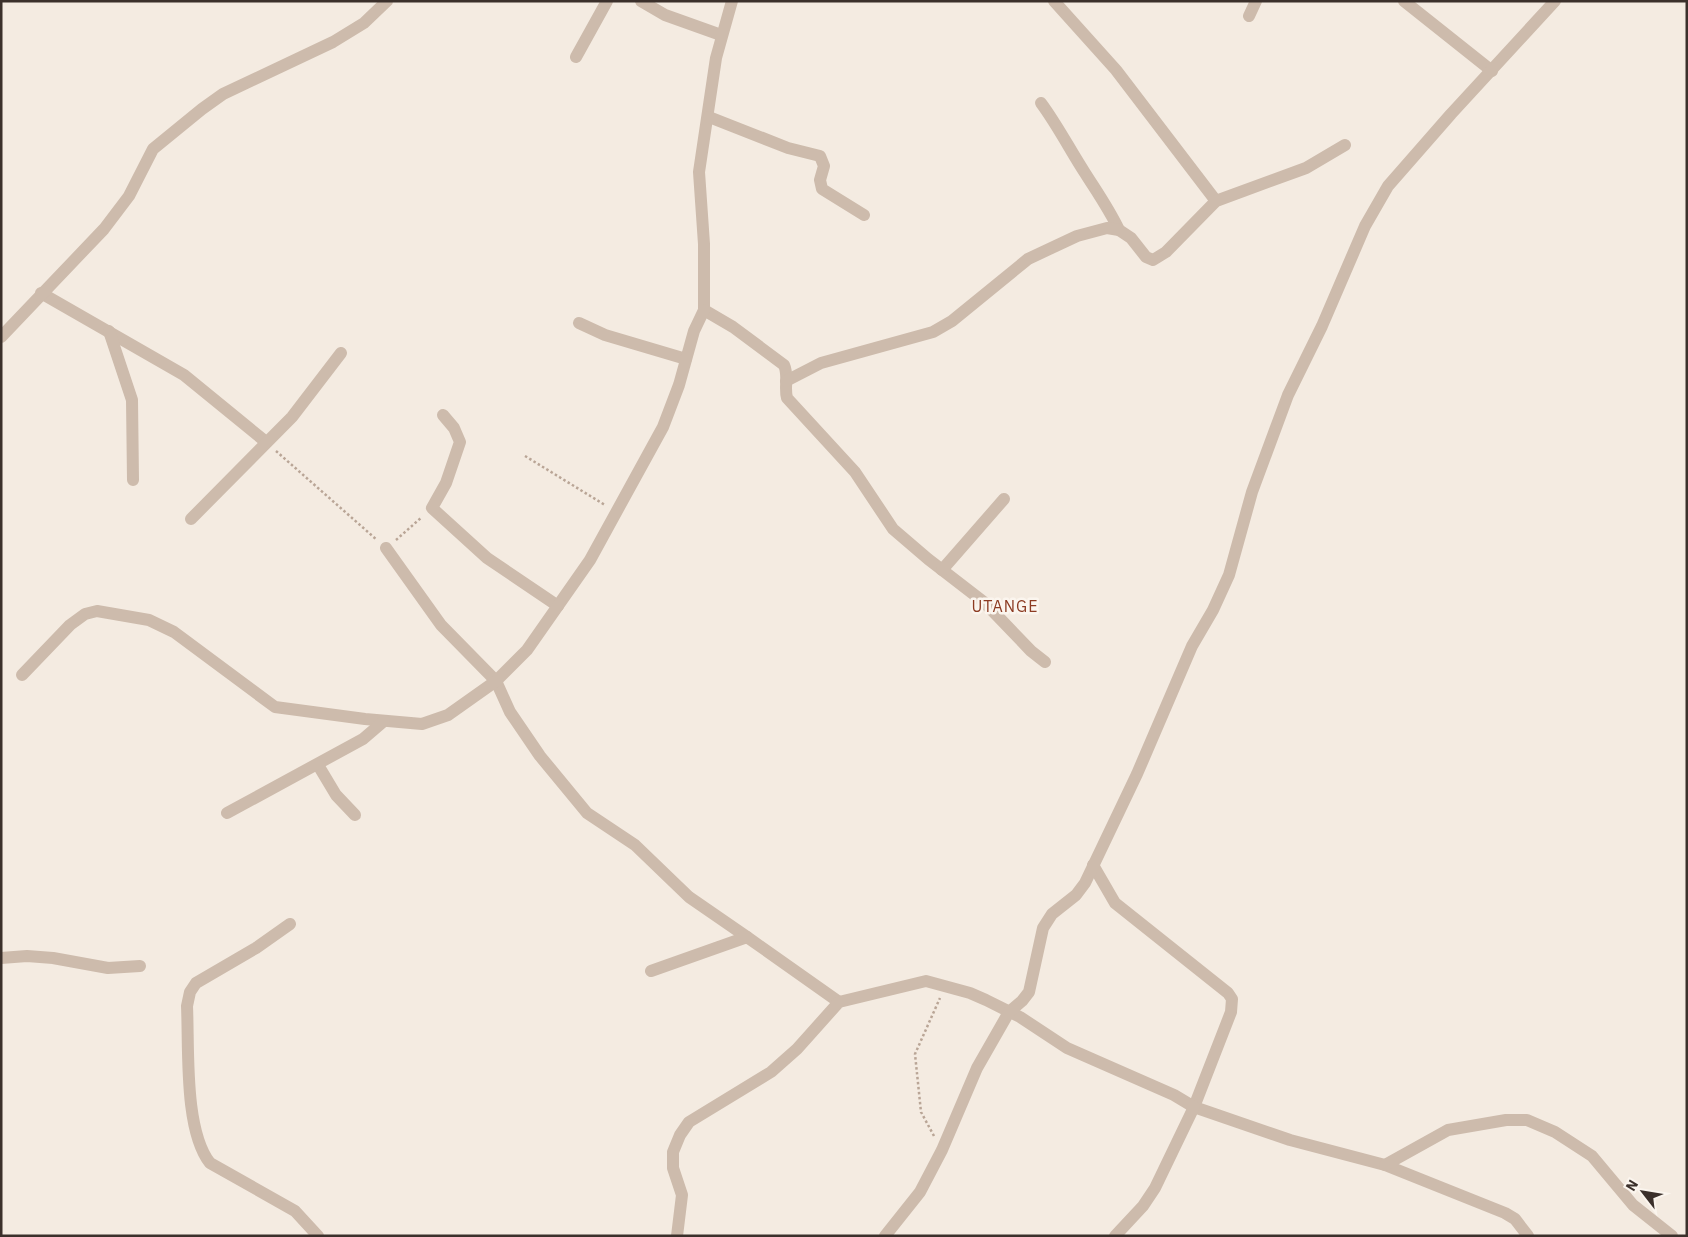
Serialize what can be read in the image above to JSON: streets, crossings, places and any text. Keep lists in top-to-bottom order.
{
  "districts": ["UTANGE"],
  "north": "top left"
}
